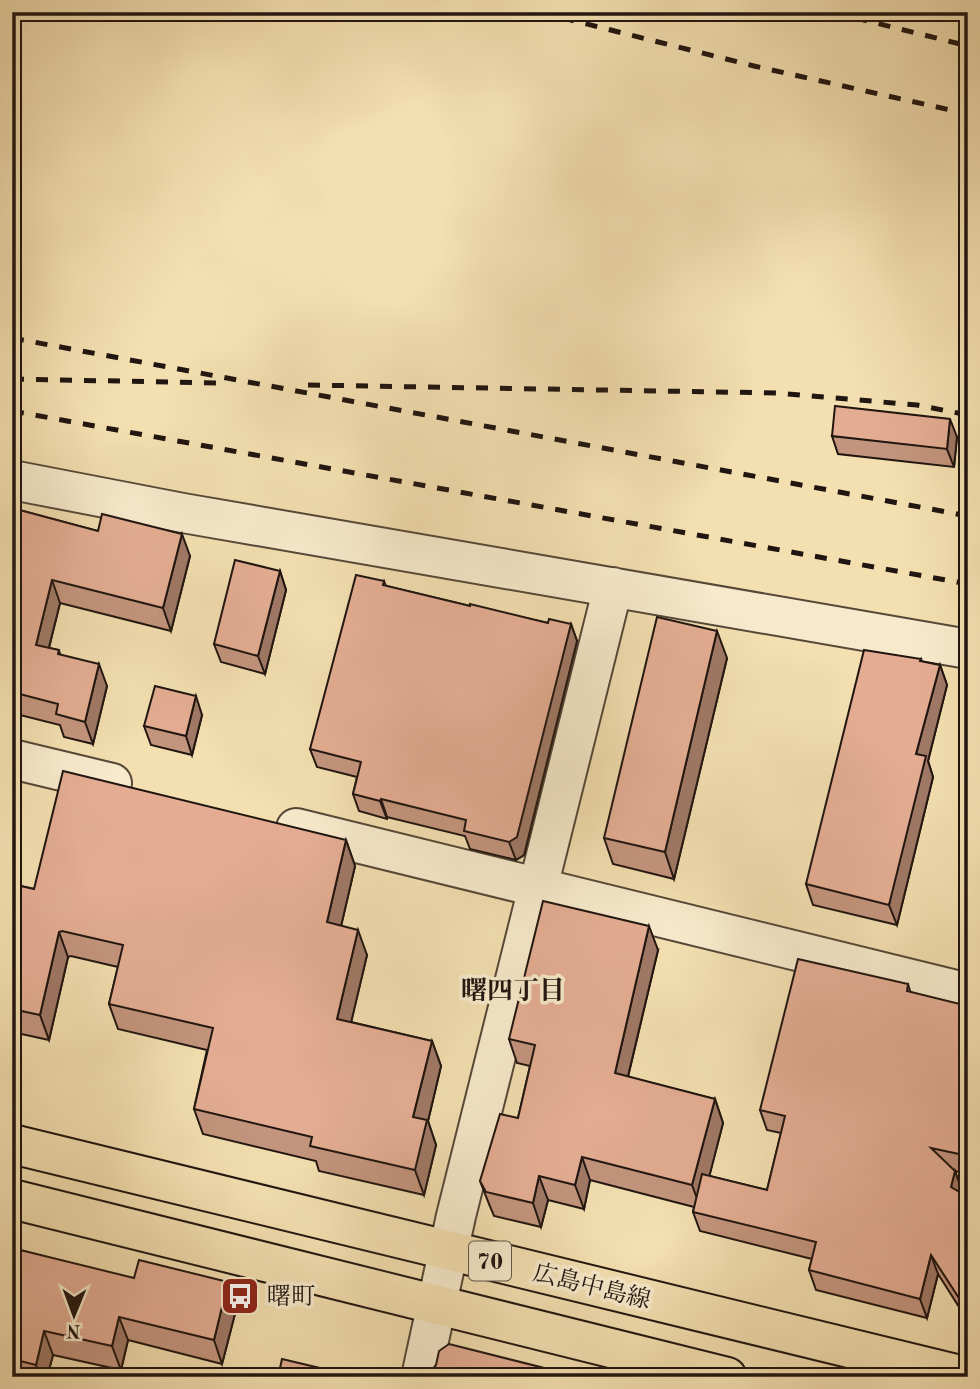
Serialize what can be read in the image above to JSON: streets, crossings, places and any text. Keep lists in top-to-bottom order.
{
  "streets": {
    "main road": ["70", "広島中島線"]
  },
  "districts": ["曙四丁目"],
  "places": {
    "bus stop": ["曙町"]
  },
  "north": "bottom"
}
